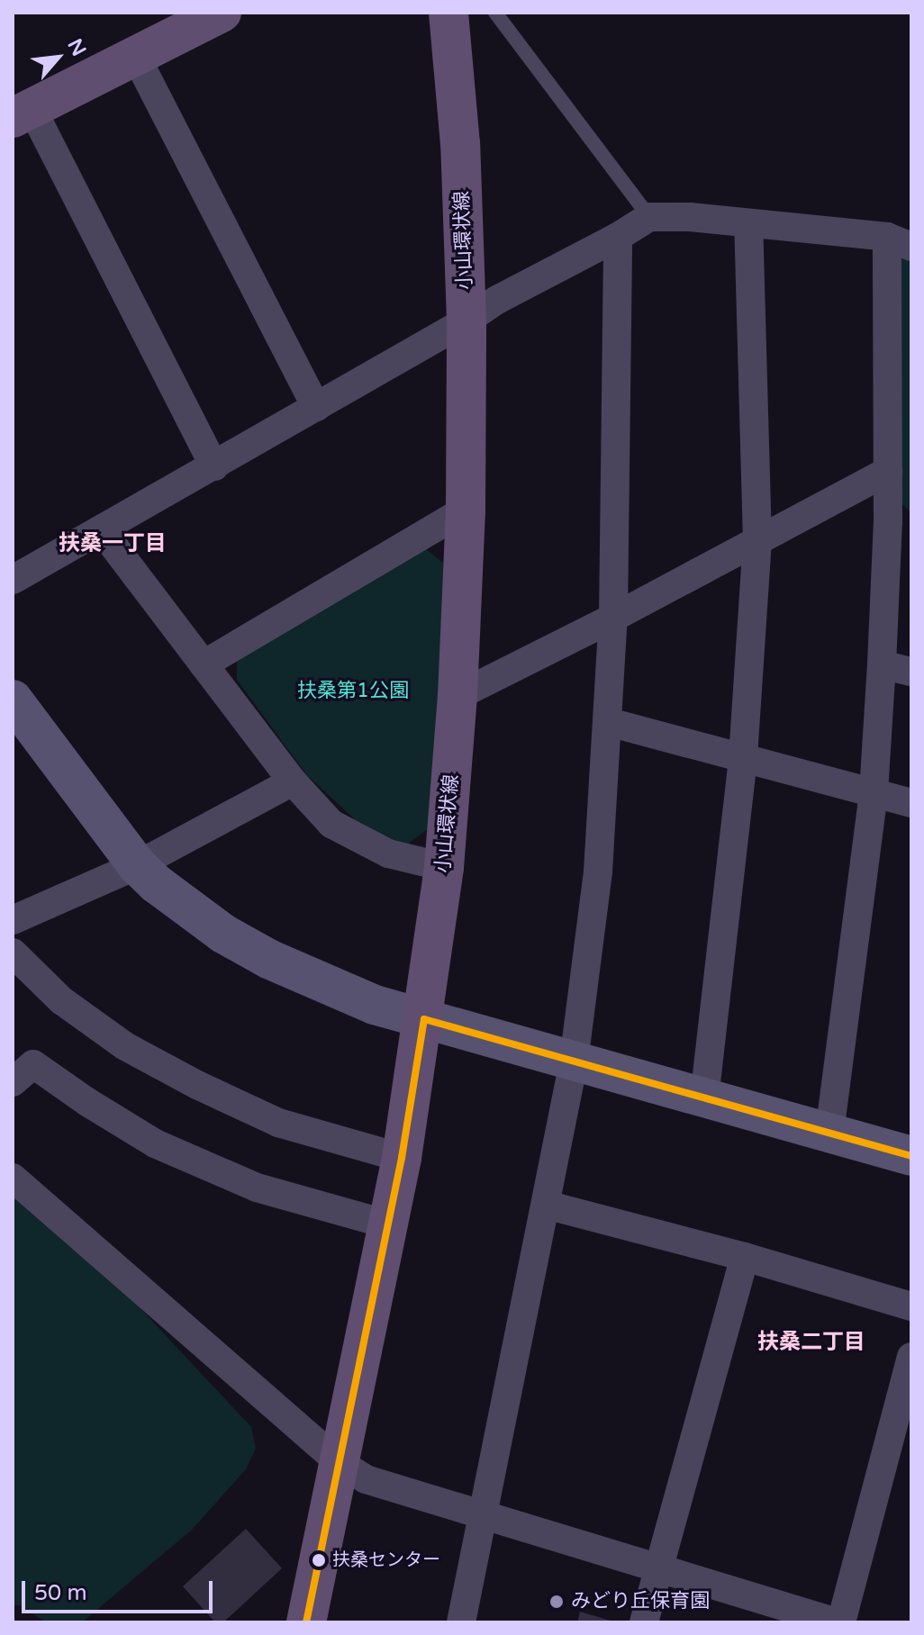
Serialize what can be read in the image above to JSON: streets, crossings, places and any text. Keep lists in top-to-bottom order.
{
  "streets": {
    "main road": ["小山環状線"]
  },
  "districts": ["扶桑一丁目", "扶桑二丁目"],
  "parks": ["扶桑第1公園"],
  "places": ["扶桑センター", "みどり丘保育園"],
  "scale_bar": "50 m",
  "north": "top right"
}
